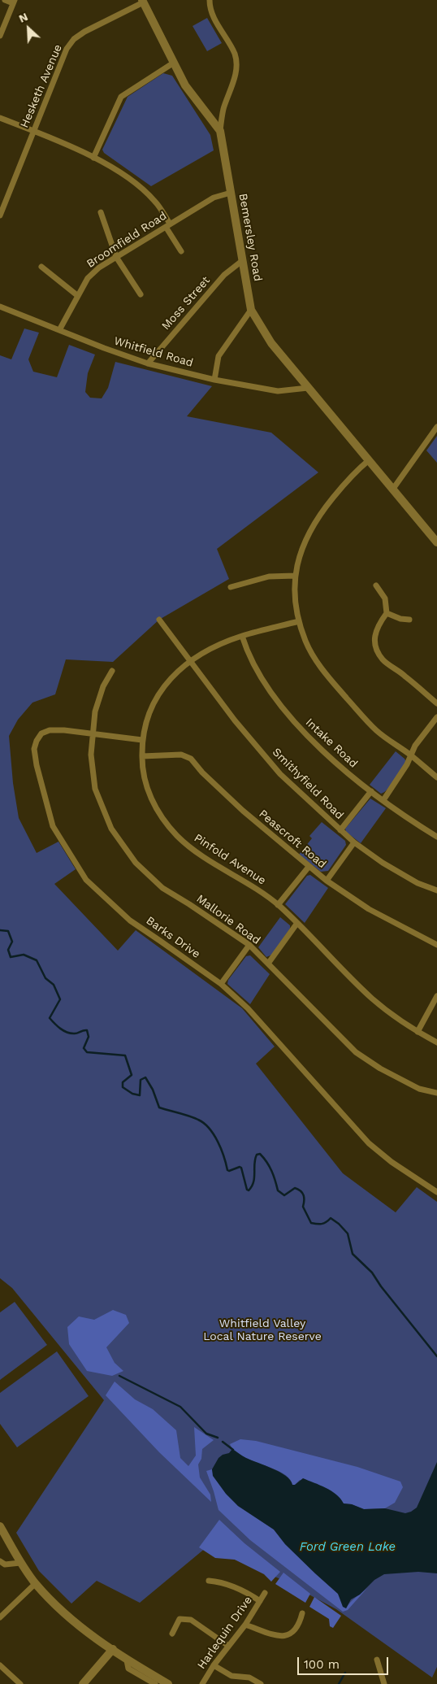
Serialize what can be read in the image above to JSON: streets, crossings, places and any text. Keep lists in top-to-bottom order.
{
  "streets": {
    "street": [
      "Hesketh Avenue",
      "Bemersley Road",
      "Broomfield Road",
      "Moss Street",
      "Whitfield Road",
      "Intake Road",
      "Smithyfield Road",
      "Peascroft Road",
      "Pinfold Avenue",
      "Mallorie Road",
      "Barks Drive",
      "Harlequin Drive"
    ]
  },
  "crossings": [
    ["Hesketh Avenue", "Bemersley Road"],
    ["Bemersley Road", "Broomfield Road"],
    ["Bemersley Road", "Moss Street"],
    ["Bemersley Road", "Whitfield Road"],
    ["Broomfield Road", "Whitfield Road"],
    ["Moss Street", "Whitfield Road"],
    ["Intake Road", "Pinfold Avenue"],
    ["Smithyfield Road", "Pinfold Avenue"],
    ["Peascroft Road", "Pinfold Avenue"],
    ["Pinfold Avenue", "Barks Drive"],
    ["Mallorie Road", "Barks Drive"]
  ],
  "water": ["Ford Green Lake"],
  "parks": ["Whitfield Valley Local Nature Reserve"],
  "scale_bar": "100 m",
  "north": "top left"
}
